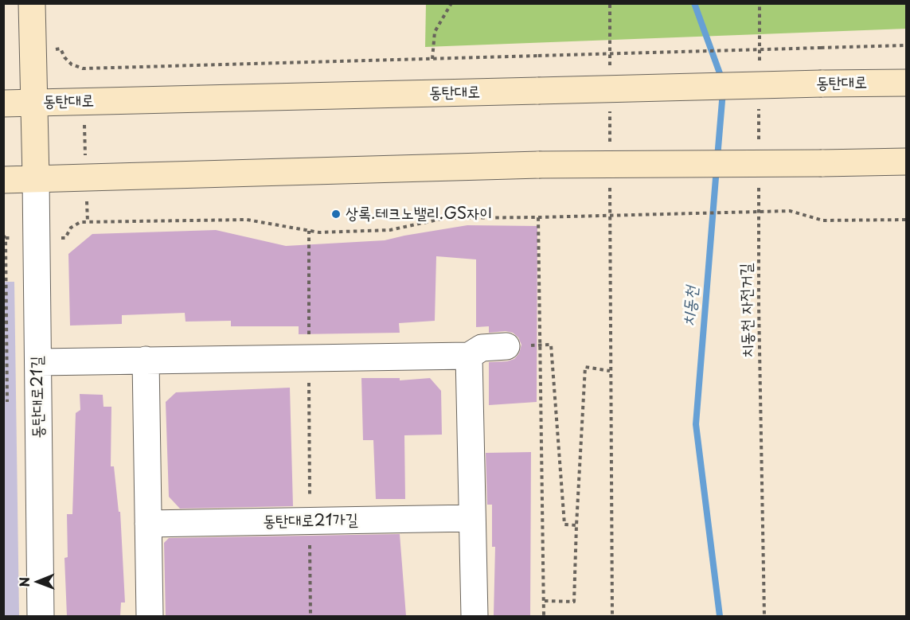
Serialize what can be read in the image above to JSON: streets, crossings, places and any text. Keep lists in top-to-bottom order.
{
  "streets": {
    "main road": ["동탄대로"],
    "street": ["동탄대로21길", "동탄대로21가길"],
    "path": ["치동천 자전거길"]
  },
  "water": ["치동천"],
  "places": ["상록.테크노밸리.GS자이"],
  "north": "left"
}
